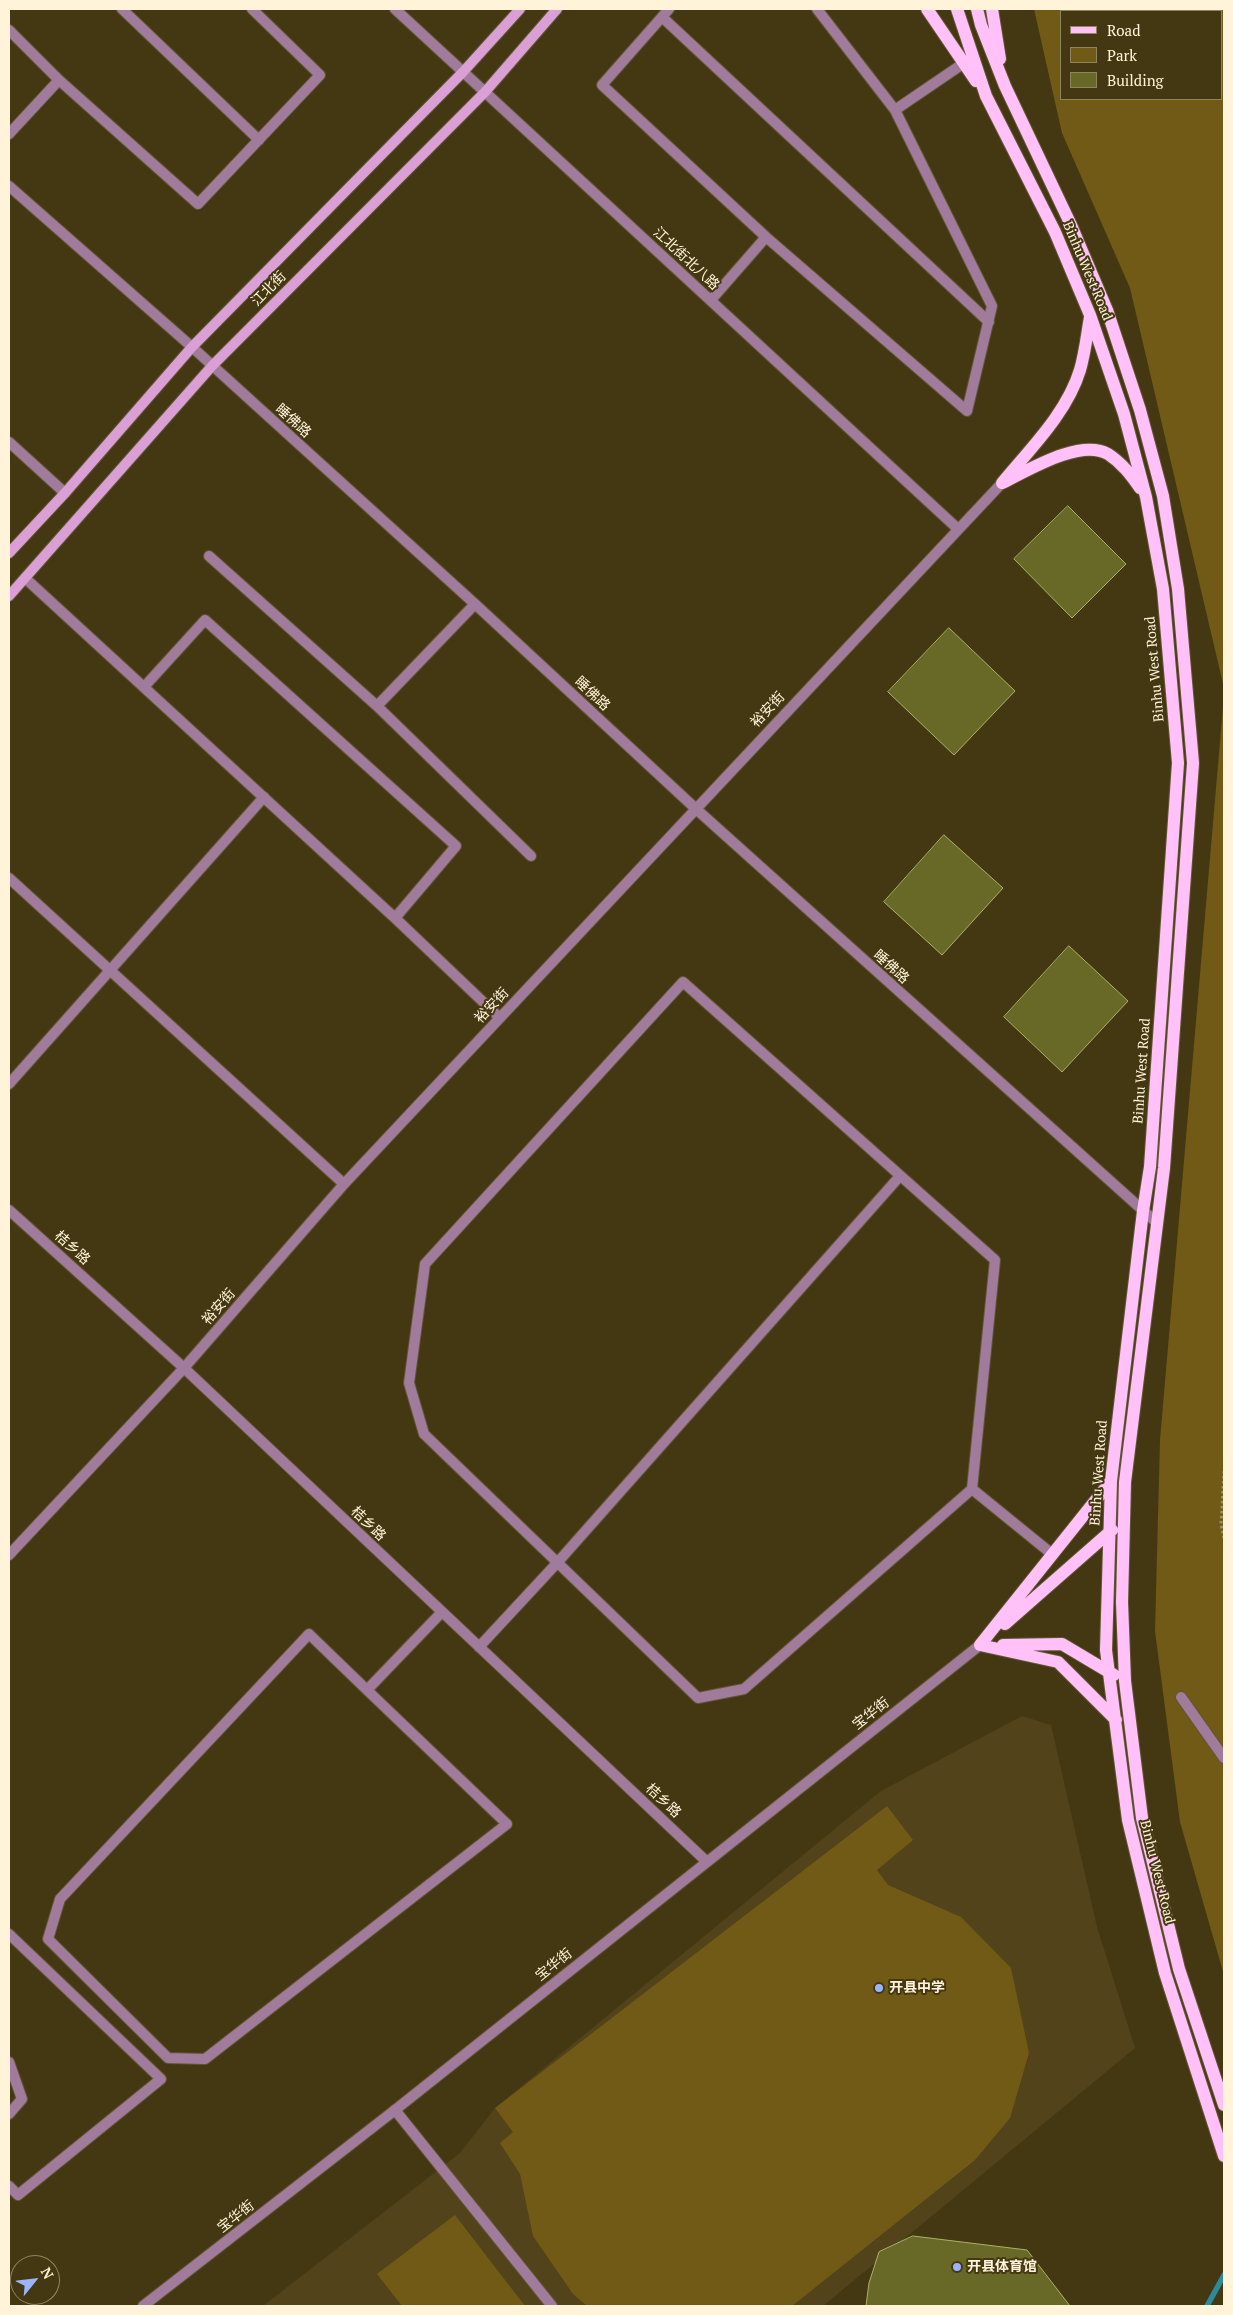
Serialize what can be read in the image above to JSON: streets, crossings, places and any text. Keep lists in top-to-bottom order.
{
  "streets": {
    "main road": ["Binhu West Road", "江北街"],
    "street": [
      "江北街北八路",
      "睡佛路",
      "裕安街",
      "桔乡路",
      "宝华街"
    ]
  },
  "crossings": [
    ["江北街北八路", "江北街"],
    ["江北街北八路", "裕安街"],
    ["Binhu West Road", "睡佛路"],
    ["江北街", "睡佛路"],
    ["睡佛路", "裕安街"],
    ["裕安街", "桔乡路"],
    ["桔乡路", "宝华街"]
  ],
  "places": ["开县中学", "开县体育馆"],
  "legend": ["Road", "Park", "Building"],
  "north": "top right"
}
